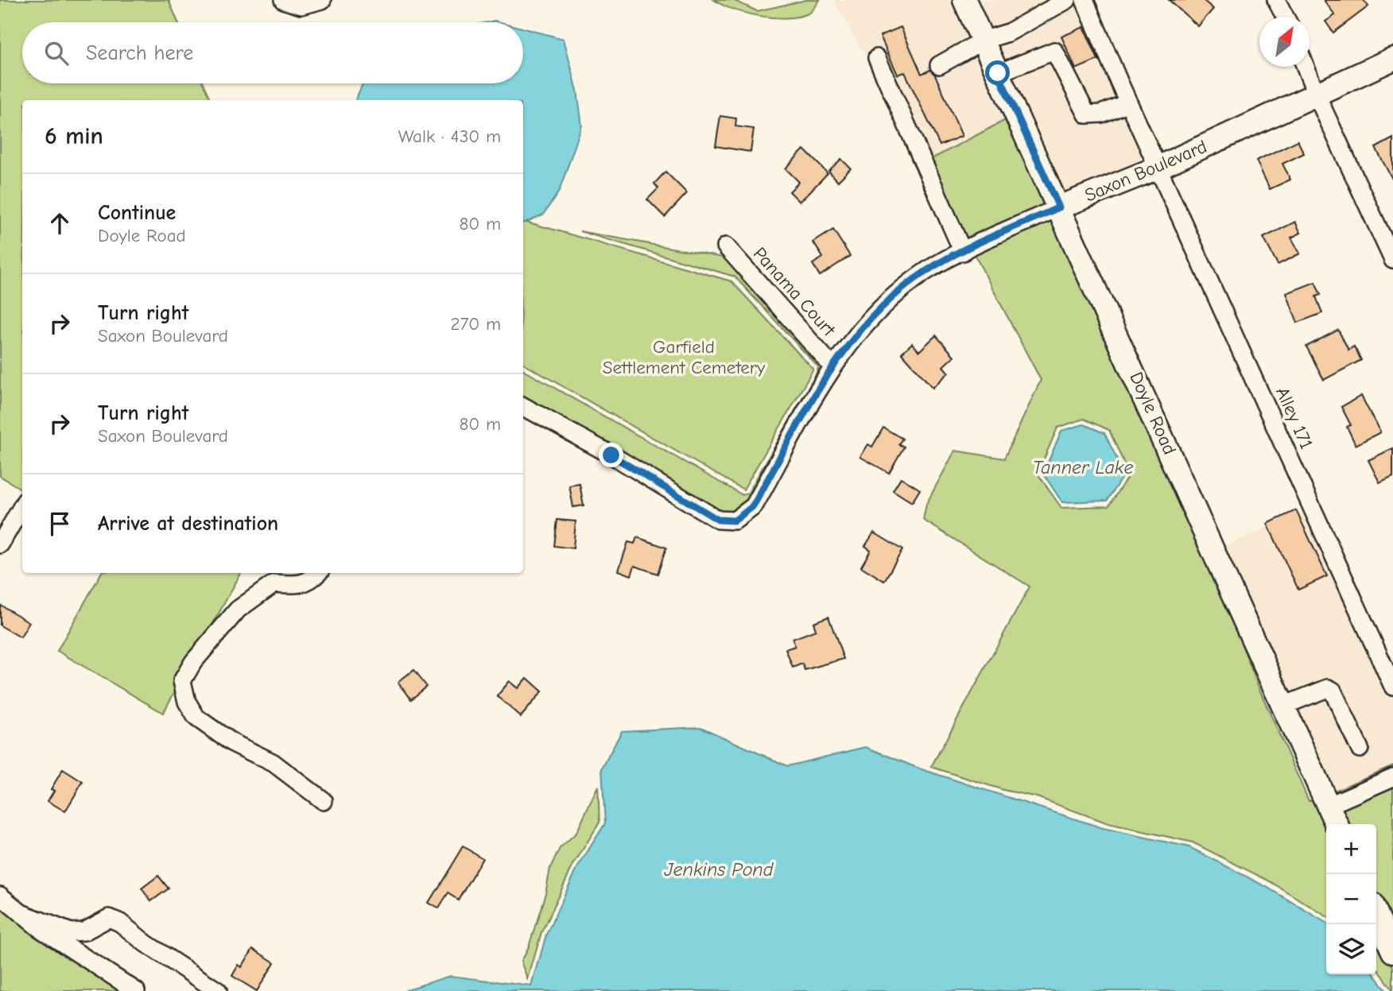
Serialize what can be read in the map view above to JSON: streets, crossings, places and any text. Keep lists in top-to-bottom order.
{
  "streets": {
    "main road": ["Saxon Boulevard", "Doyle Road"],
    "street": ["Panama Court", "Alley 171"]
  },
  "crossings": [
    ["Saxon Boulevard", "Panama Court"],
    ["Saxon Boulevard", "Doyle Road"],
    ["Saxon Boulevard", "Alley 171"]
  ],
  "water": ["Tanner Lake", "Jenkins Pond"],
  "parks": ["Garfield Settlement Cemetery"],
  "north": "top right",
  "page": {
    "search": "Search here",
    "heading": ["6 min", "Walk · 430 m"],
    "list": [
      ["Continue", "Doyle Road", "80 m"],
      ["Turn right", "Saxon Boulevard", "270 m"],
      ["Turn right", "Saxon Boulevard", "80 m"],
      "Arrive at destination"
    ],
    "map_buttons": ["+", "−"]
  }
}
